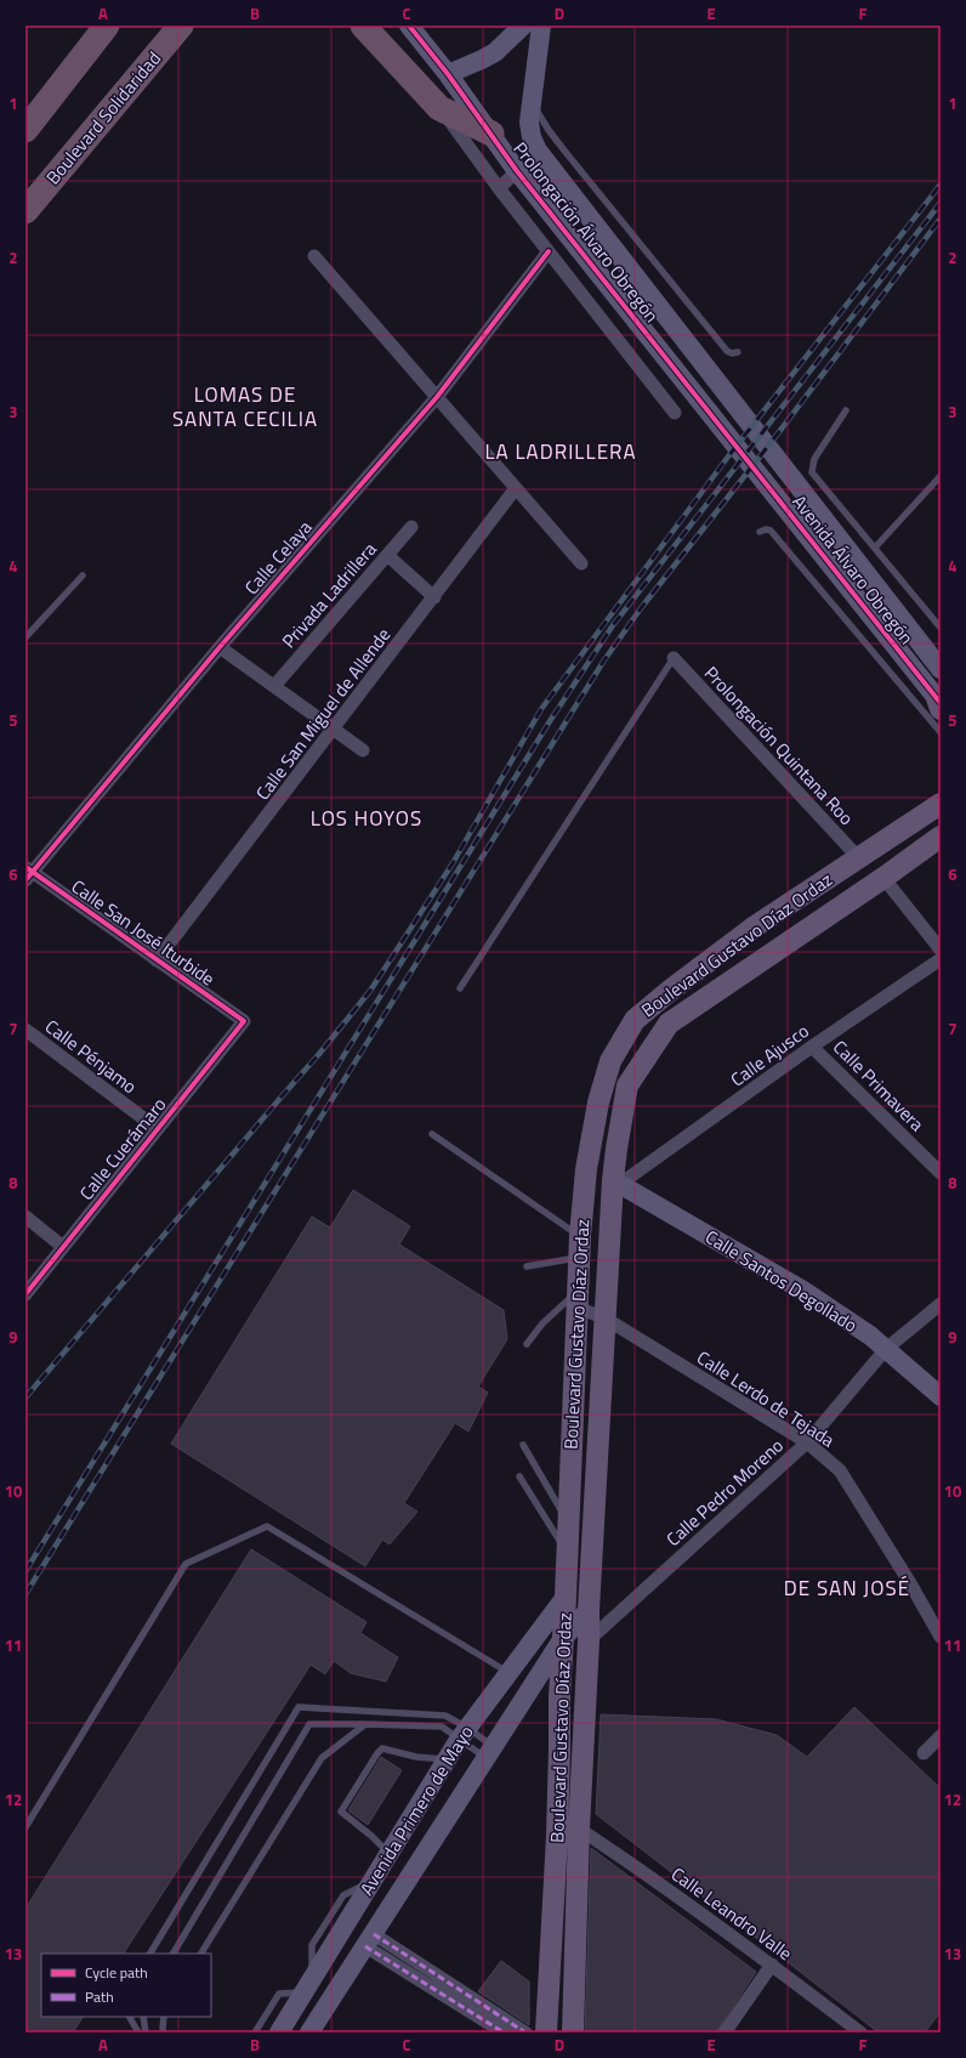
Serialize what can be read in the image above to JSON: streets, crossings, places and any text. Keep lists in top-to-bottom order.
{
  "streets": {
    "highway": ["Boulevard Solidaridad"],
    "main road": ["Boulevard Gustavo Díaz Ordaz"],
    "street": [
      "Prolongación Álvaro Obregón",
      "Calle Celaya",
      "Avenida Álvaro Obregón",
      "Privada Ladrillera",
      "Calle San Miguel de Allende",
      "Prolongación Quintana Roo",
      "Calle San José Iturbide",
      "Calle Ajusco",
      "Calle Pénjamo",
      "Calle Primavera",
      "Calle Cuerámaro",
      "Calle Santos Degollado",
      "Calle Lerdo de Tejada",
      "Calle Pedro Moreno",
      "Avenida Primero de Mayo",
      "Calle Leandro Valle"
    ]
  },
  "crossings": [
    ["Prolongación Álvaro Obregón", "Avenida Álvaro Obregón"],
    ["Calle Celaya", "Calle San José Iturbide"],
    ["Calle San Miguel de Allende", "Calle San José Iturbide"],
    ["Prolongación Quintana Roo", "Boulevard Gustavo Díaz Ordaz"],
    ["Calle San José Iturbide", "Calle Cuerámaro"],
    ["Boulevard Gustavo Díaz Ordaz", "Calle Ajusco"],
    ["Boulevard Gustavo Díaz Ordaz", "Calle Santos Degollado"],
    ["Boulevard Gustavo Díaz Ordaz", "Calle Lerdo de Tejada"],
    ["Boulevard Gustavo Díaz Ordaz", "Calle Pedro Moreno"],
    ["Boulevard Gustavo Díaz Ordaz", "Avenida Primero de Mayo"],
    ["Boulevard Gustavo Díaz Ordaz", "Calle Leandro Valle"],
    ["Calle Ajusco", "Calle Primavera"],
    ["Calle Ajusco", "Calle Santos Degollado"],
    ["Calle Pénjamo", "Calle Cuerámaro"],
    ["Calle Santos Degollado", "Calle Pedro Moreno"],
    ["Calle Lerdo de Tejada", "Calle Pedro Moreno"]
  ],
  "districts": [
    "LOMAS DE SANTA CECILIA",
    "LA LADRILLERA",
    "LOS HOYOS",
    "DE SAN JOSÉ"
  ],
  "legend": ["Cycle path", "Path"],
  "grid": {
    "columns": [
      "A",
      "B",
      "C",
      "D",
      "E",
      "F"
    ],
    "rows": [
      "1",
      "2",
      "3",
      "4",
      "5",
      "6",
      "7",
      "8",
      "9",
      "10",
      "11",
      "12",
      "13"
    ]
  }
}
